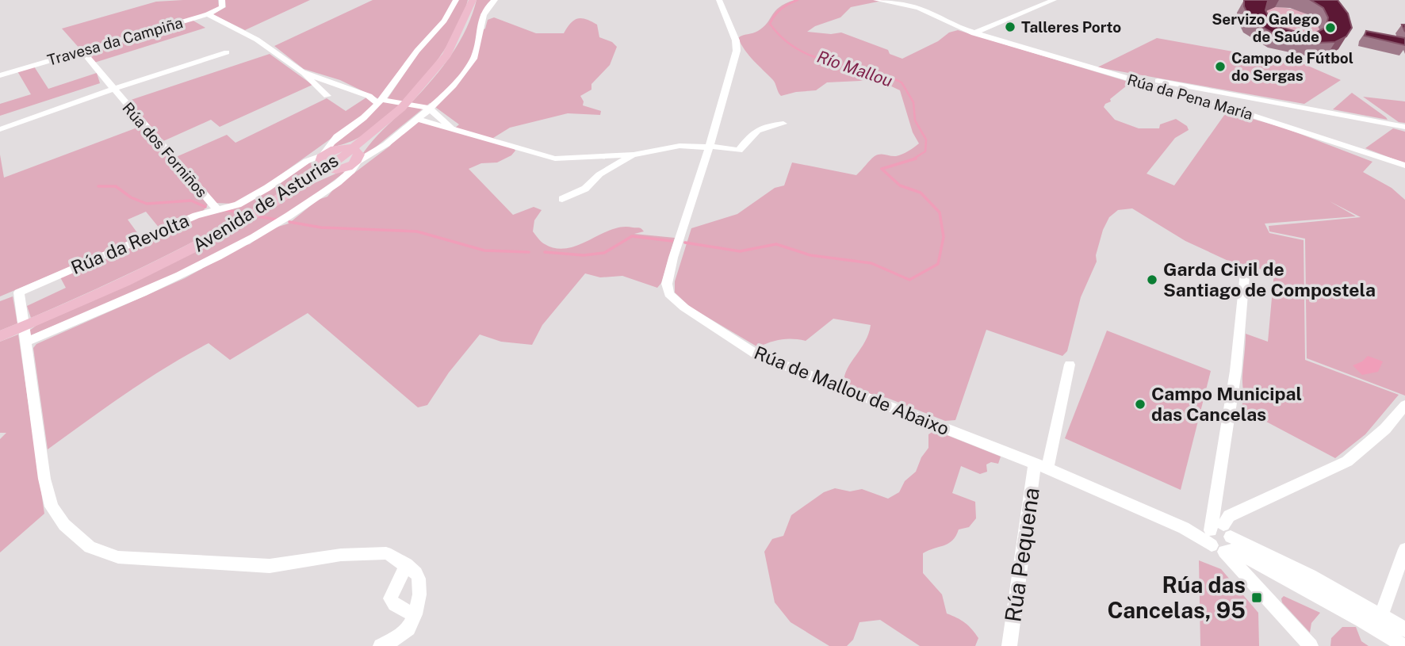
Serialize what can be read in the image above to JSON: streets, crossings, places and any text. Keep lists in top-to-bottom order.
{
  "streets": {
    "main road": ["Avenida de Asturias"],
    "street": [
      "Travesa da Campiña",
      "Rúa da Pena María",
      "Rúa dos Forniños",
      "Rúa da Revolta",
      "Rúa de Mallou de Abaixo",
      "Rúa Pequena"
    ]
  },
  "crossings": [
    ["Travesa da Campiña", "Rúa dos Forniños"],
    ["Rúa dos Forniños", "Rúa da Revolta"],
    ["Avenida de Asturias", "Rúa da Revolta"],
    ["Rúa de Mallou de Abaixo", "Rúa Pequena"]
  ],
  "water": ["Río Mallou"],
  "places": {
    "other": [
      "Talleres Porto",
      "Servizo Galego de Saúde",
      "Campo de Fútbol do Sergas",
      "Garda Civil de Santiago de Compostela",
      "Campo Municipal das Cancelas"
    ],
    "transit": ["Rúa das Cancelas, 95"]
  }
}
